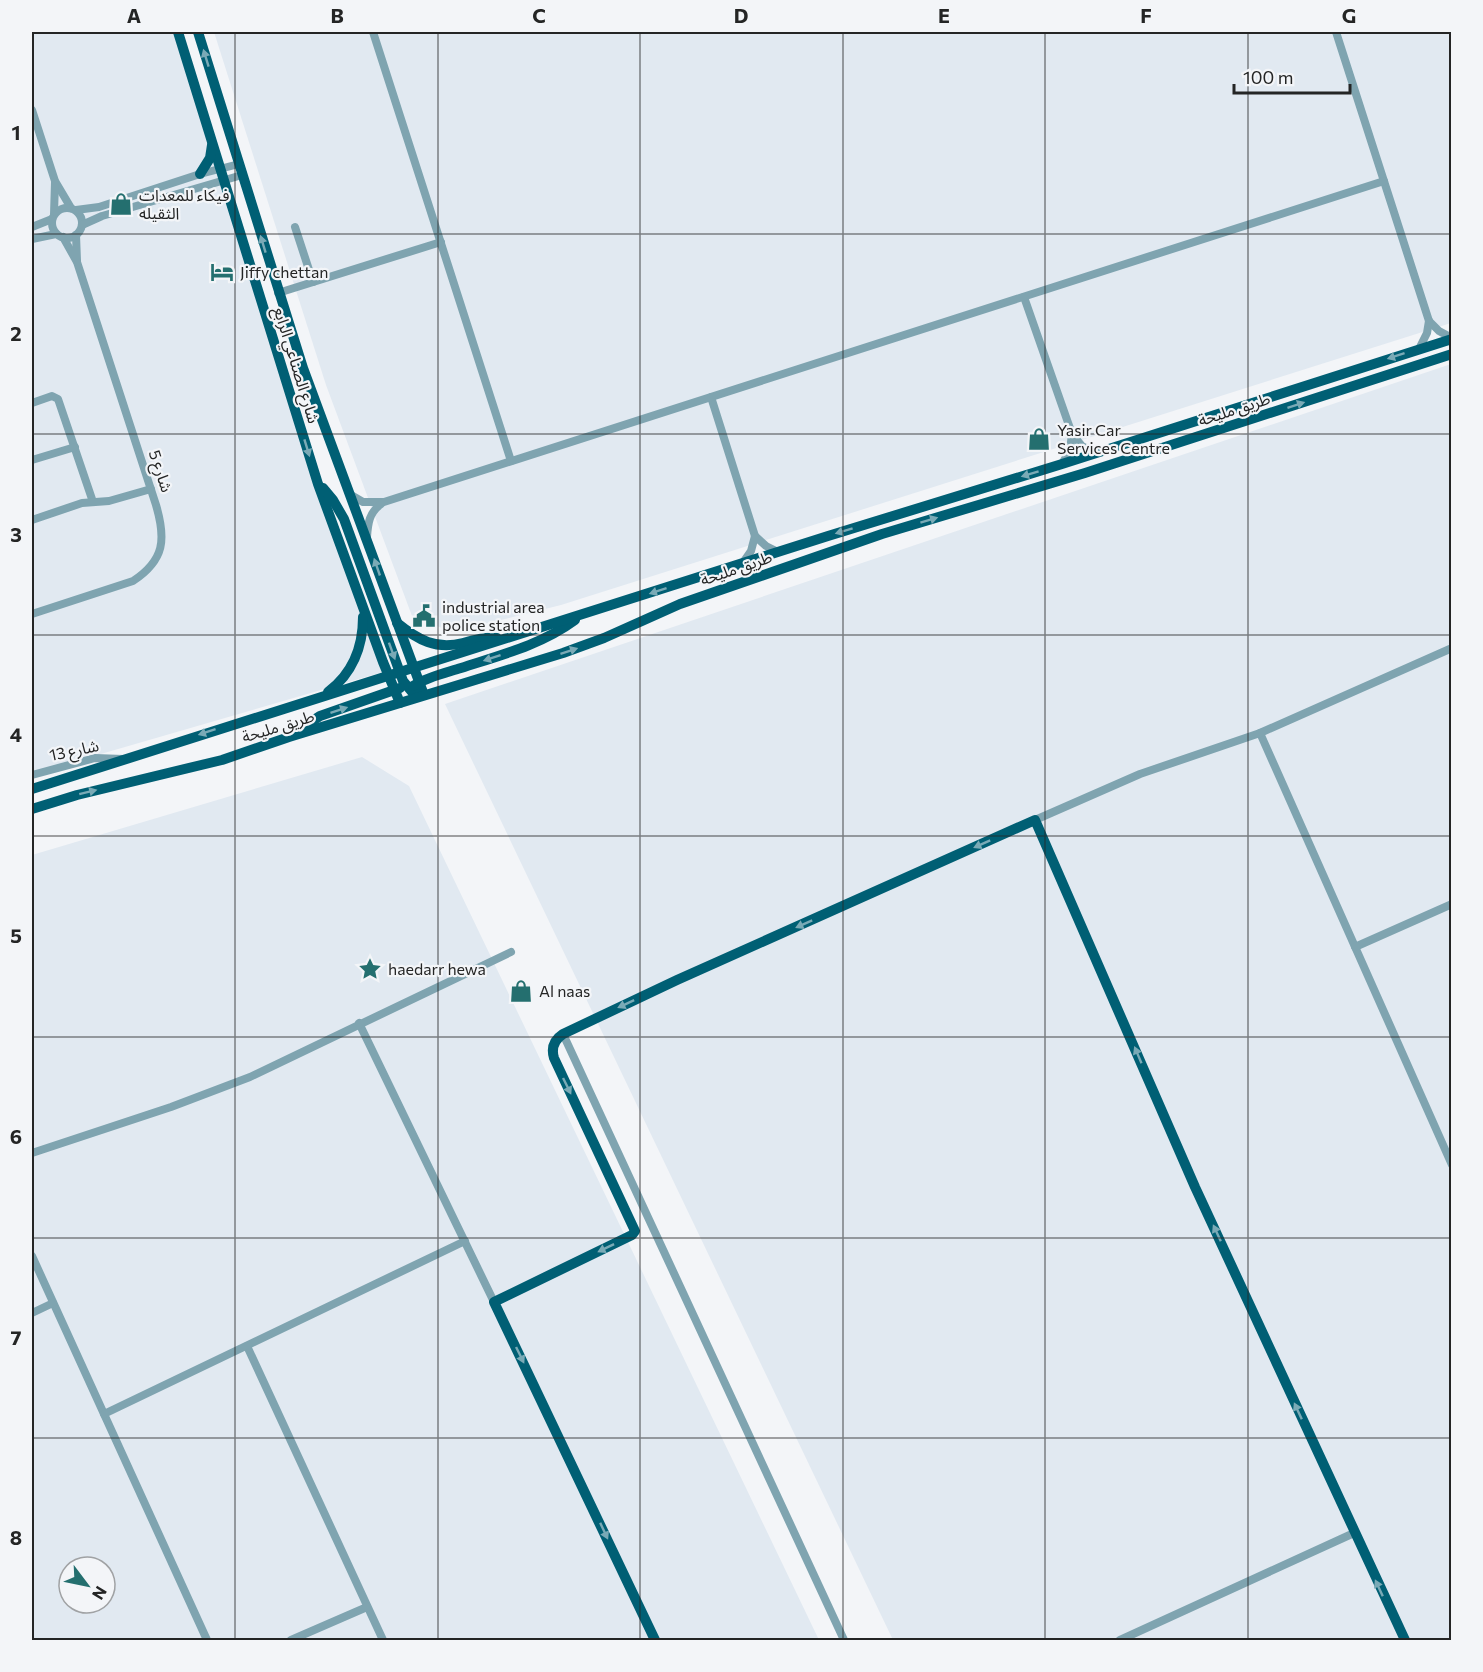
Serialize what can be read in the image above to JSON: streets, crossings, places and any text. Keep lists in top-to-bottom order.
{
  "streets": {
    "main road": ["شارع الصناعي الرابع", "طريق مليحة"],
    "street": ["شارع 5", "شارع 13"]
  },
  "crossings": [
    ["شارع الصناعي الرابع", "طريق مليحة"],
    ["طريق مليحة", "شارع 13"]
  ],
  "places": {
    "shop": ["فيكاء للمعدات الثقيله", "Yasir Car Services Centre", "Al naas"],
    "hotel": ["Jiffy chettan"],
    "public building": ["industrial area police station"],
    "place": ["haedarr hewa"]
  },
  "scale_bar": "100 m",
  "north": "bottom right",
  "grid": {
    "columns": [
      "A",
      "B",
      "C",
      "D",
      "E",
      "F",
      "G"
    ],
    "rows": [
      "1",
      "2",
      "3",
      "4",
      "5",
      "6",
      "7",
      "8"
    ]
  }
}
